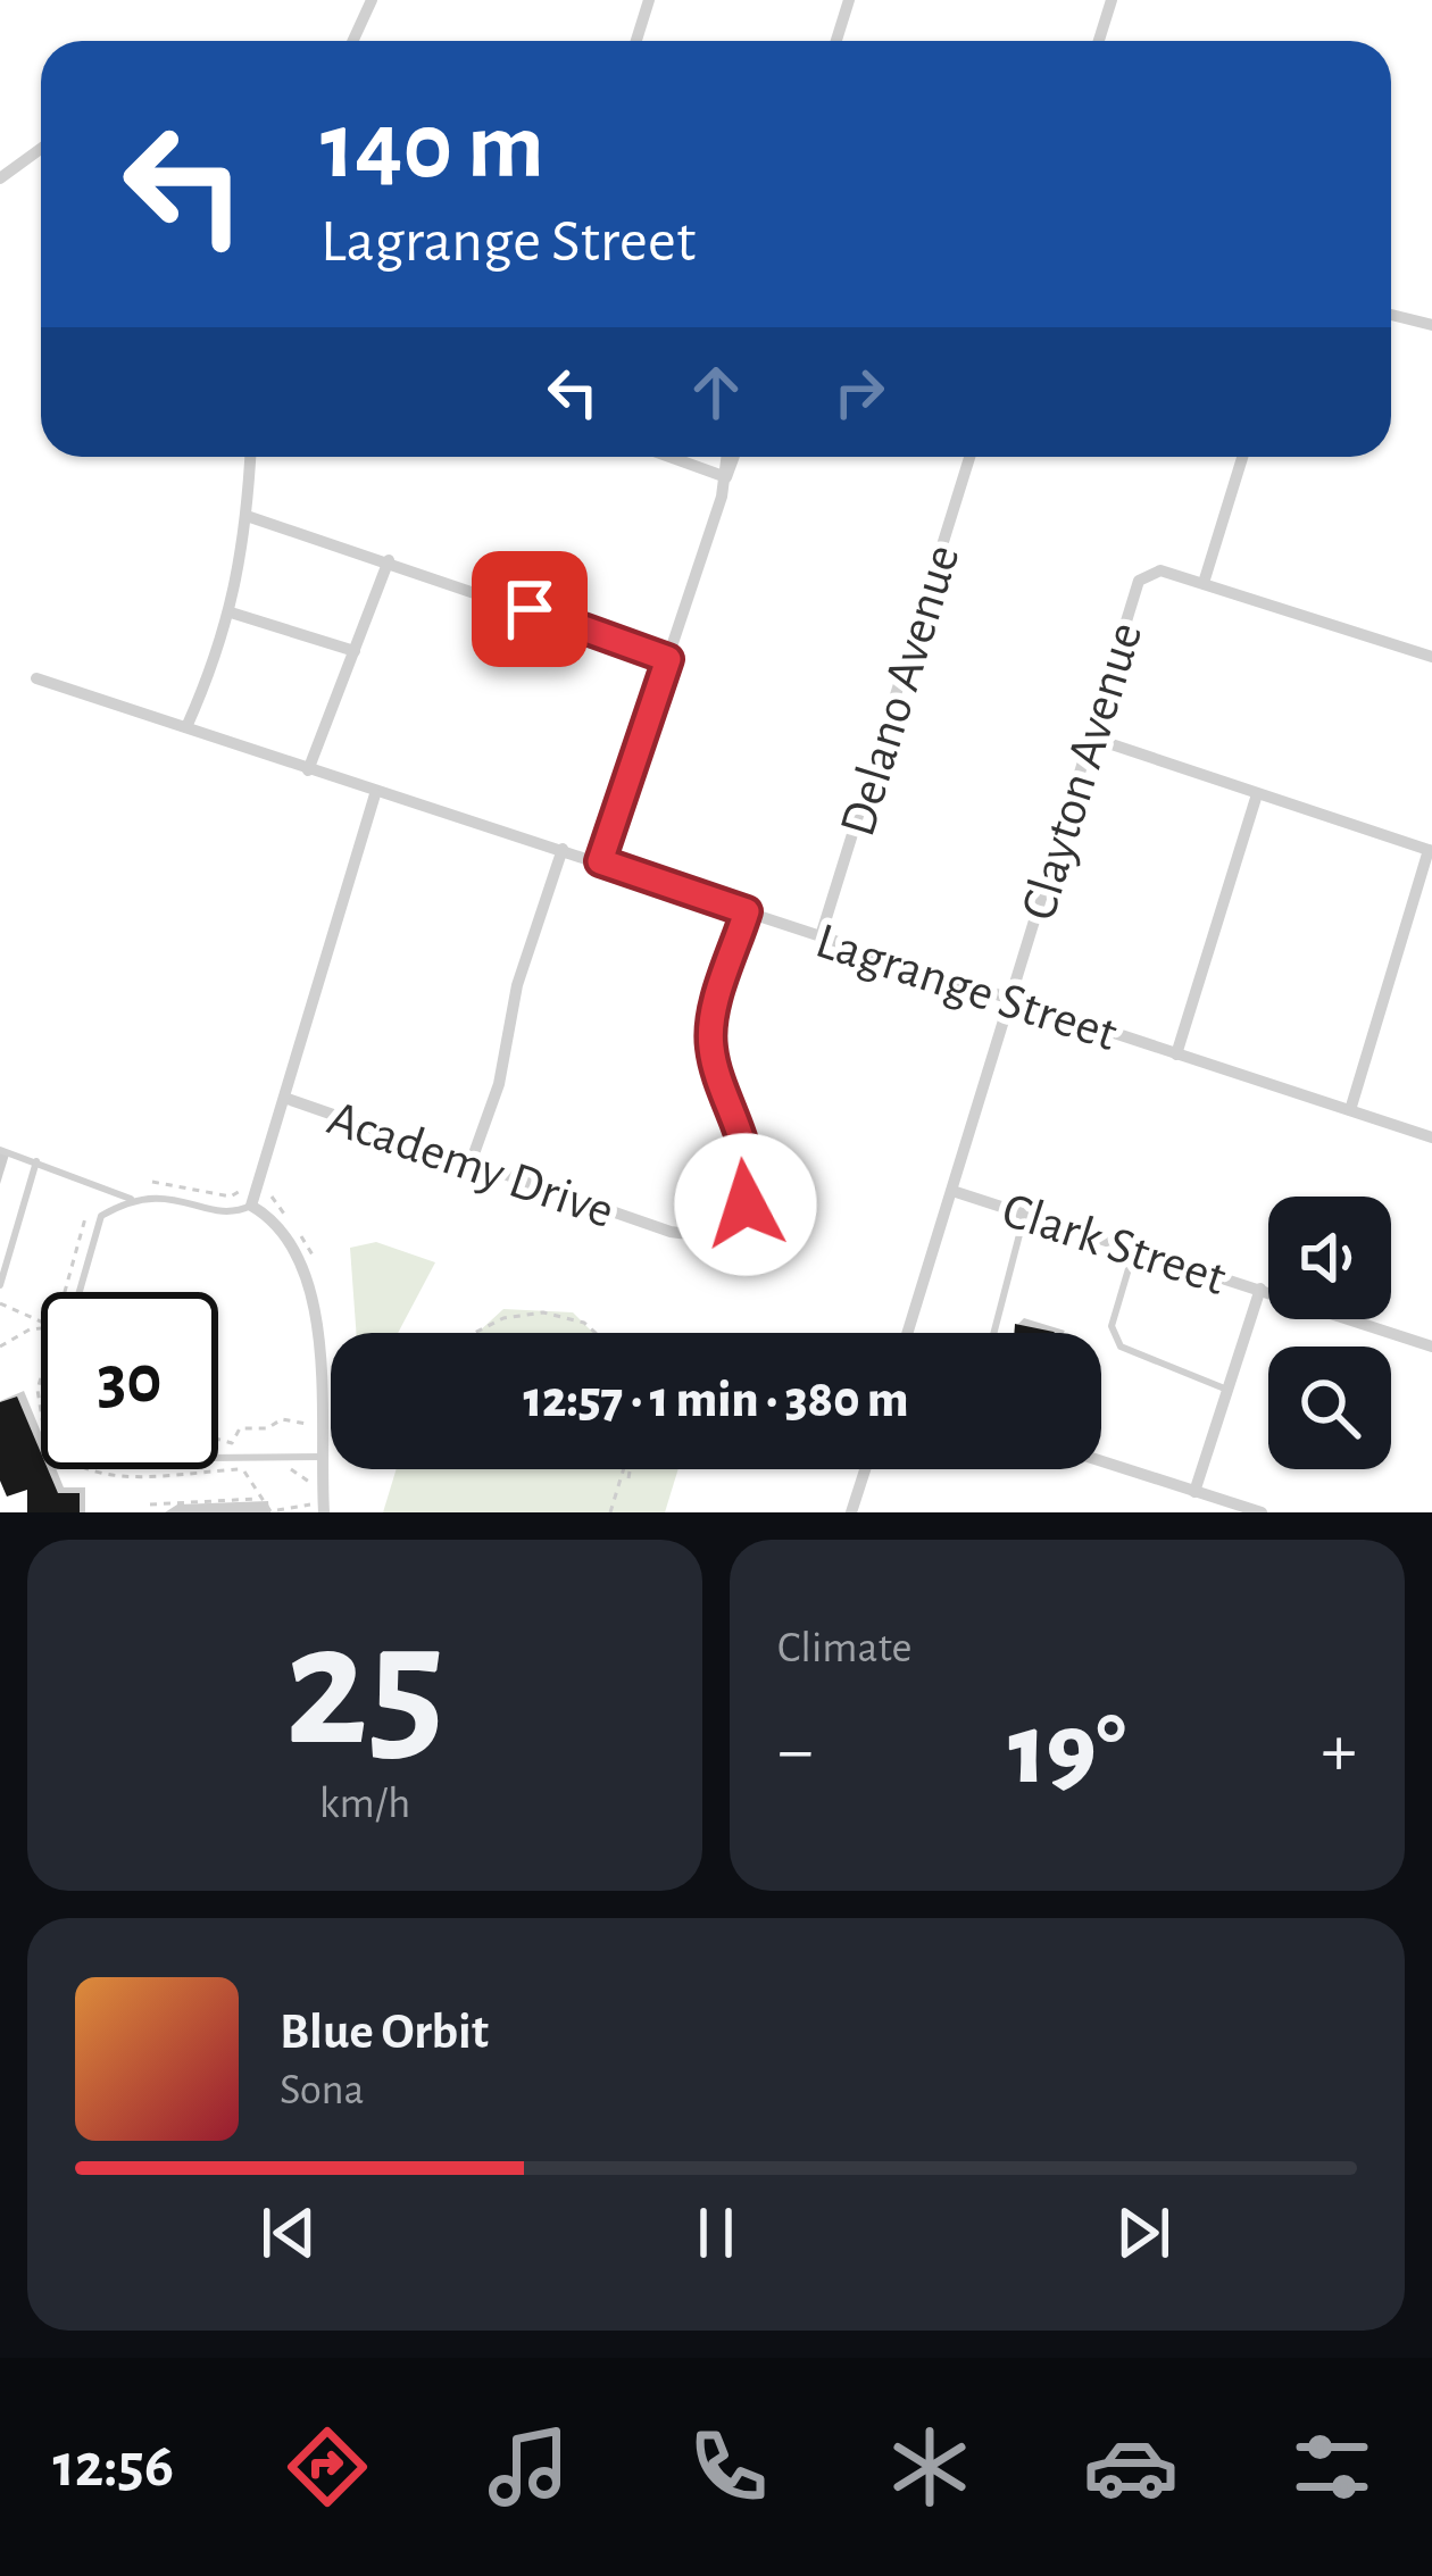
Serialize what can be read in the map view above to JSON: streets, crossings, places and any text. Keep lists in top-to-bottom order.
{
  "streets": {
    "street": [
      "Delano Avenue",
      "Clayton Avenue",
      "Lagrange Street",
      "Academy Drive",
      "Clark Street"
    ]
  },
  "crossings": [
    ["Delano Avenue", "Lagrange Street"],
    ["Clayton Avenue", "Lagrange Street"],
    ["Clayton Avenue", "Clark Street"],
    ["Lagrange Street", "Academy Drive"]
  ],
  "page": {
    "turn": ["140 m", "Lagrange Street"],
    "limit": "30",
    "trip": "12:57 · 1 min · 380 m",
    "tile": [
      ["25", "km/h"],
      "Climate"
    ],
    "heat": ["−", "19°", "+"],
    "song": ["Blue Orbit", "Sona"],
    "tabs": "12:56"
  }
}
